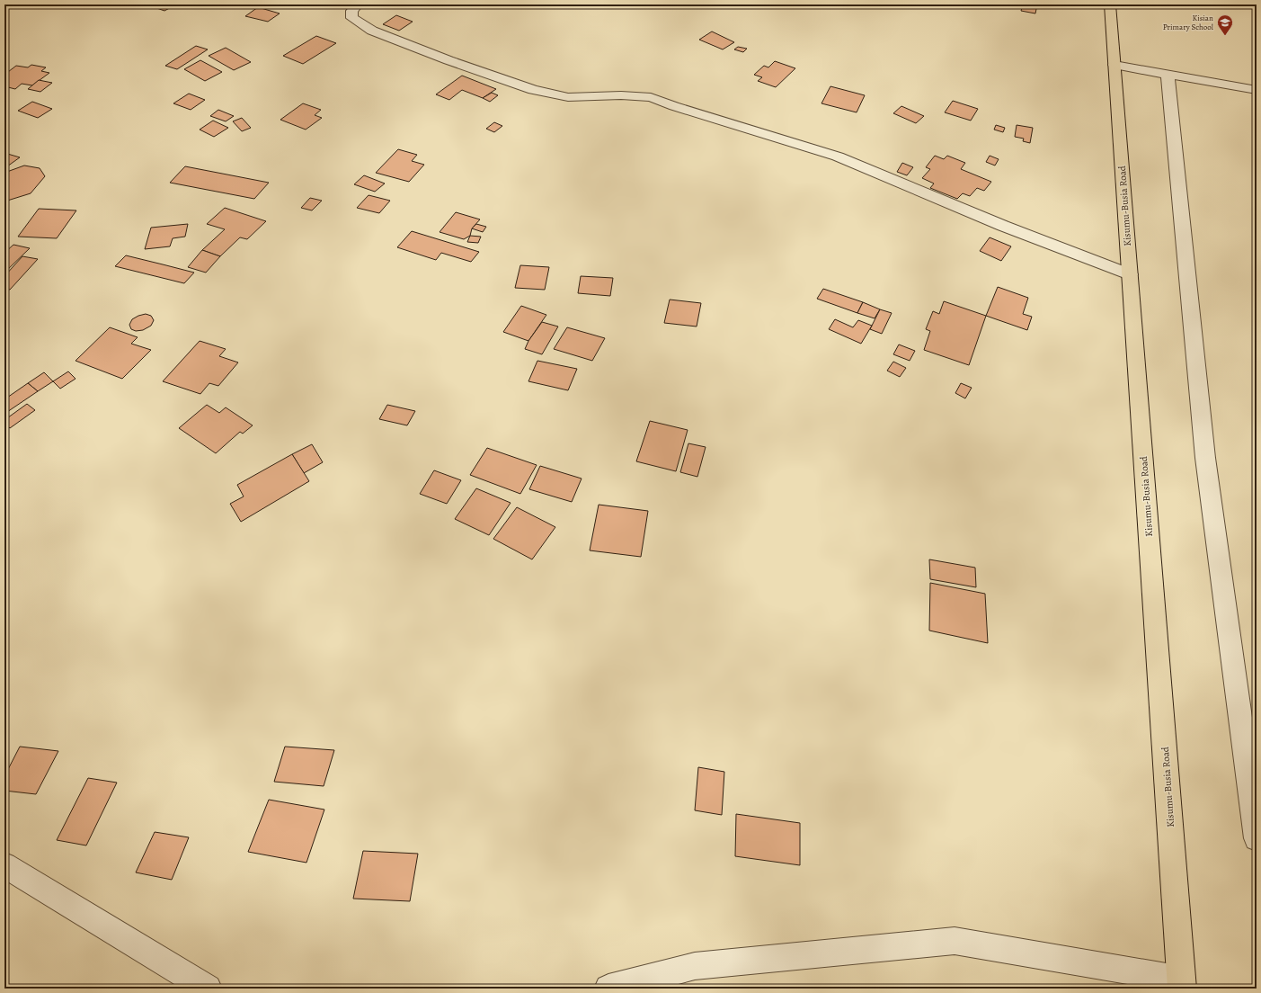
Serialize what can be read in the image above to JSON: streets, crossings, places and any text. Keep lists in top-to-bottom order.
{
  "streets": {
    "highway": ["Kisumu-Busia Road"]
  },
  "places": {
    "school or university": ["Kisian Primary School"]
  }
}
